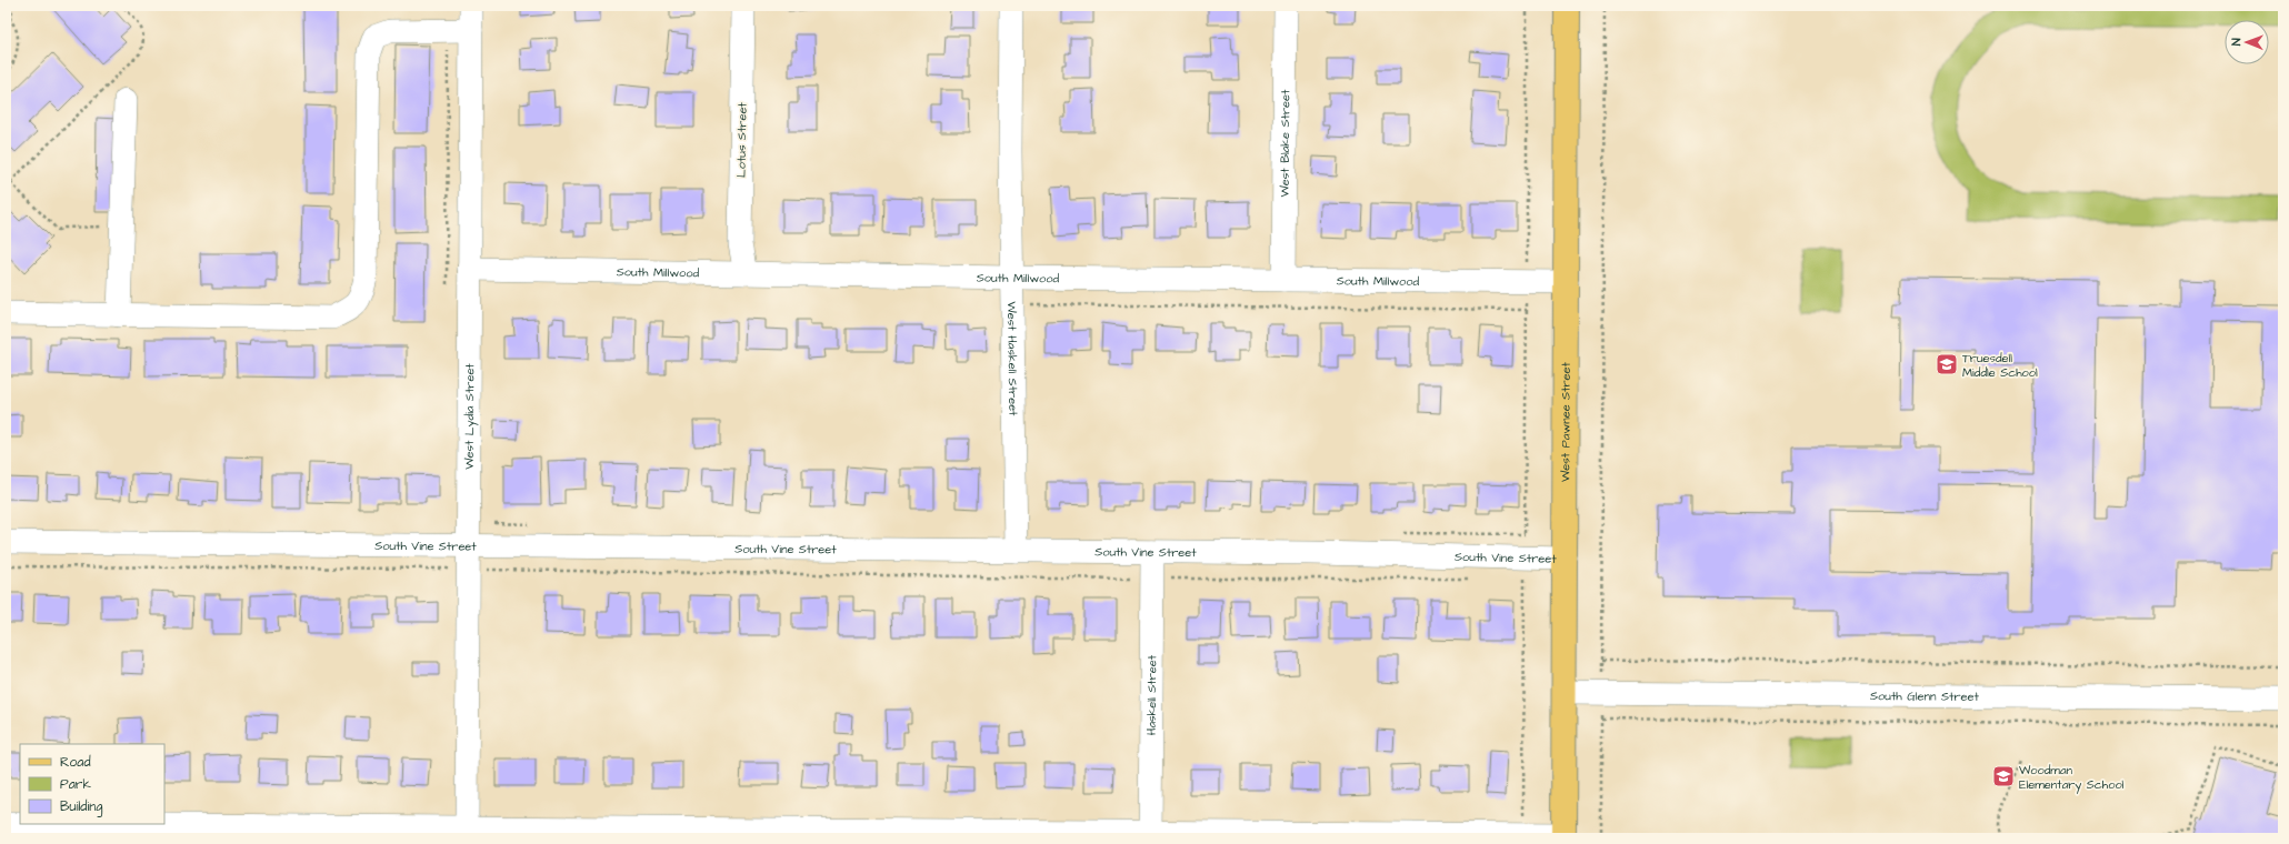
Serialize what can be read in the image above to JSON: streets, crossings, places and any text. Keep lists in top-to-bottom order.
{
  "streets": {
    "main road": ["West Pawnee Street"],
    "street": [
      "Lotus Street",
      "West Blake Street",
      "South Millwood",
      "West Haskell Street",
      "West Lydia Street",
      "South Vine Street",
      "Haskell Street",
      "South Glenn Street"
    ]
  },
  "crossings": [
    ["Lotus Street", "South Millwood"],
    ["West Blake Street", "South Millwood"],
    ["South Millwood", "West Haskell Street"],
    ["South Millwood", "West Lydia Street"],
    ["South Millwood", "West Pawnee Street"],
    ["West Haskell Street", "South Vine Street"],
    ["West Lydia Street", "South Vine Street"],
    ["West Pawnee Street", "South Vine Street"],
    ["West Pawnee Street", "South Glenn Street"],
    ["South Vine Street", "Haskell Street"]
  ],
  "places": {
    "school or university": ["Truesdell Middle School", "Woodman Elementary School"]
  },
  "legend": ["Road", "Park", "Building"],
  "north": "left"
}
